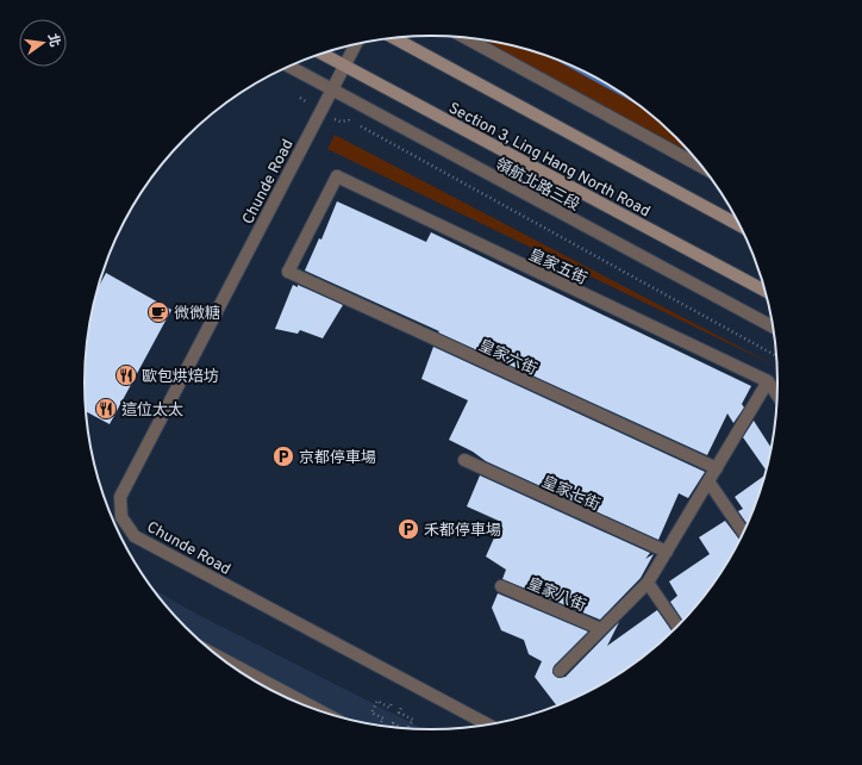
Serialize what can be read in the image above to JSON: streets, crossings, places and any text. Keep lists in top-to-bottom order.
{
  "streets": {
    "main road": ["Section 3, Ling Hang North Road"],
    "street": [
      "Chunde Road",
      "領航北路三段",
      "皇家五街",
      "皇家六街",
      "皇家七街",
      "皇家八街"
    ]
  },
  "crossings": [
    ["Section 3, Ling Hang North Road", "Chunde Road"],
    ["Chunde Road", "領航北路三段"],
    ["皇家五街", "皇家六街"]
  ],
  "places": {
    "cafe": ["微微糖"],
    "restaurant": ["歐包烘焙坊", "這位太太"],
    "parking": ["京都停車場", "禾都停車場"]
  },
  "north": "right"
}
